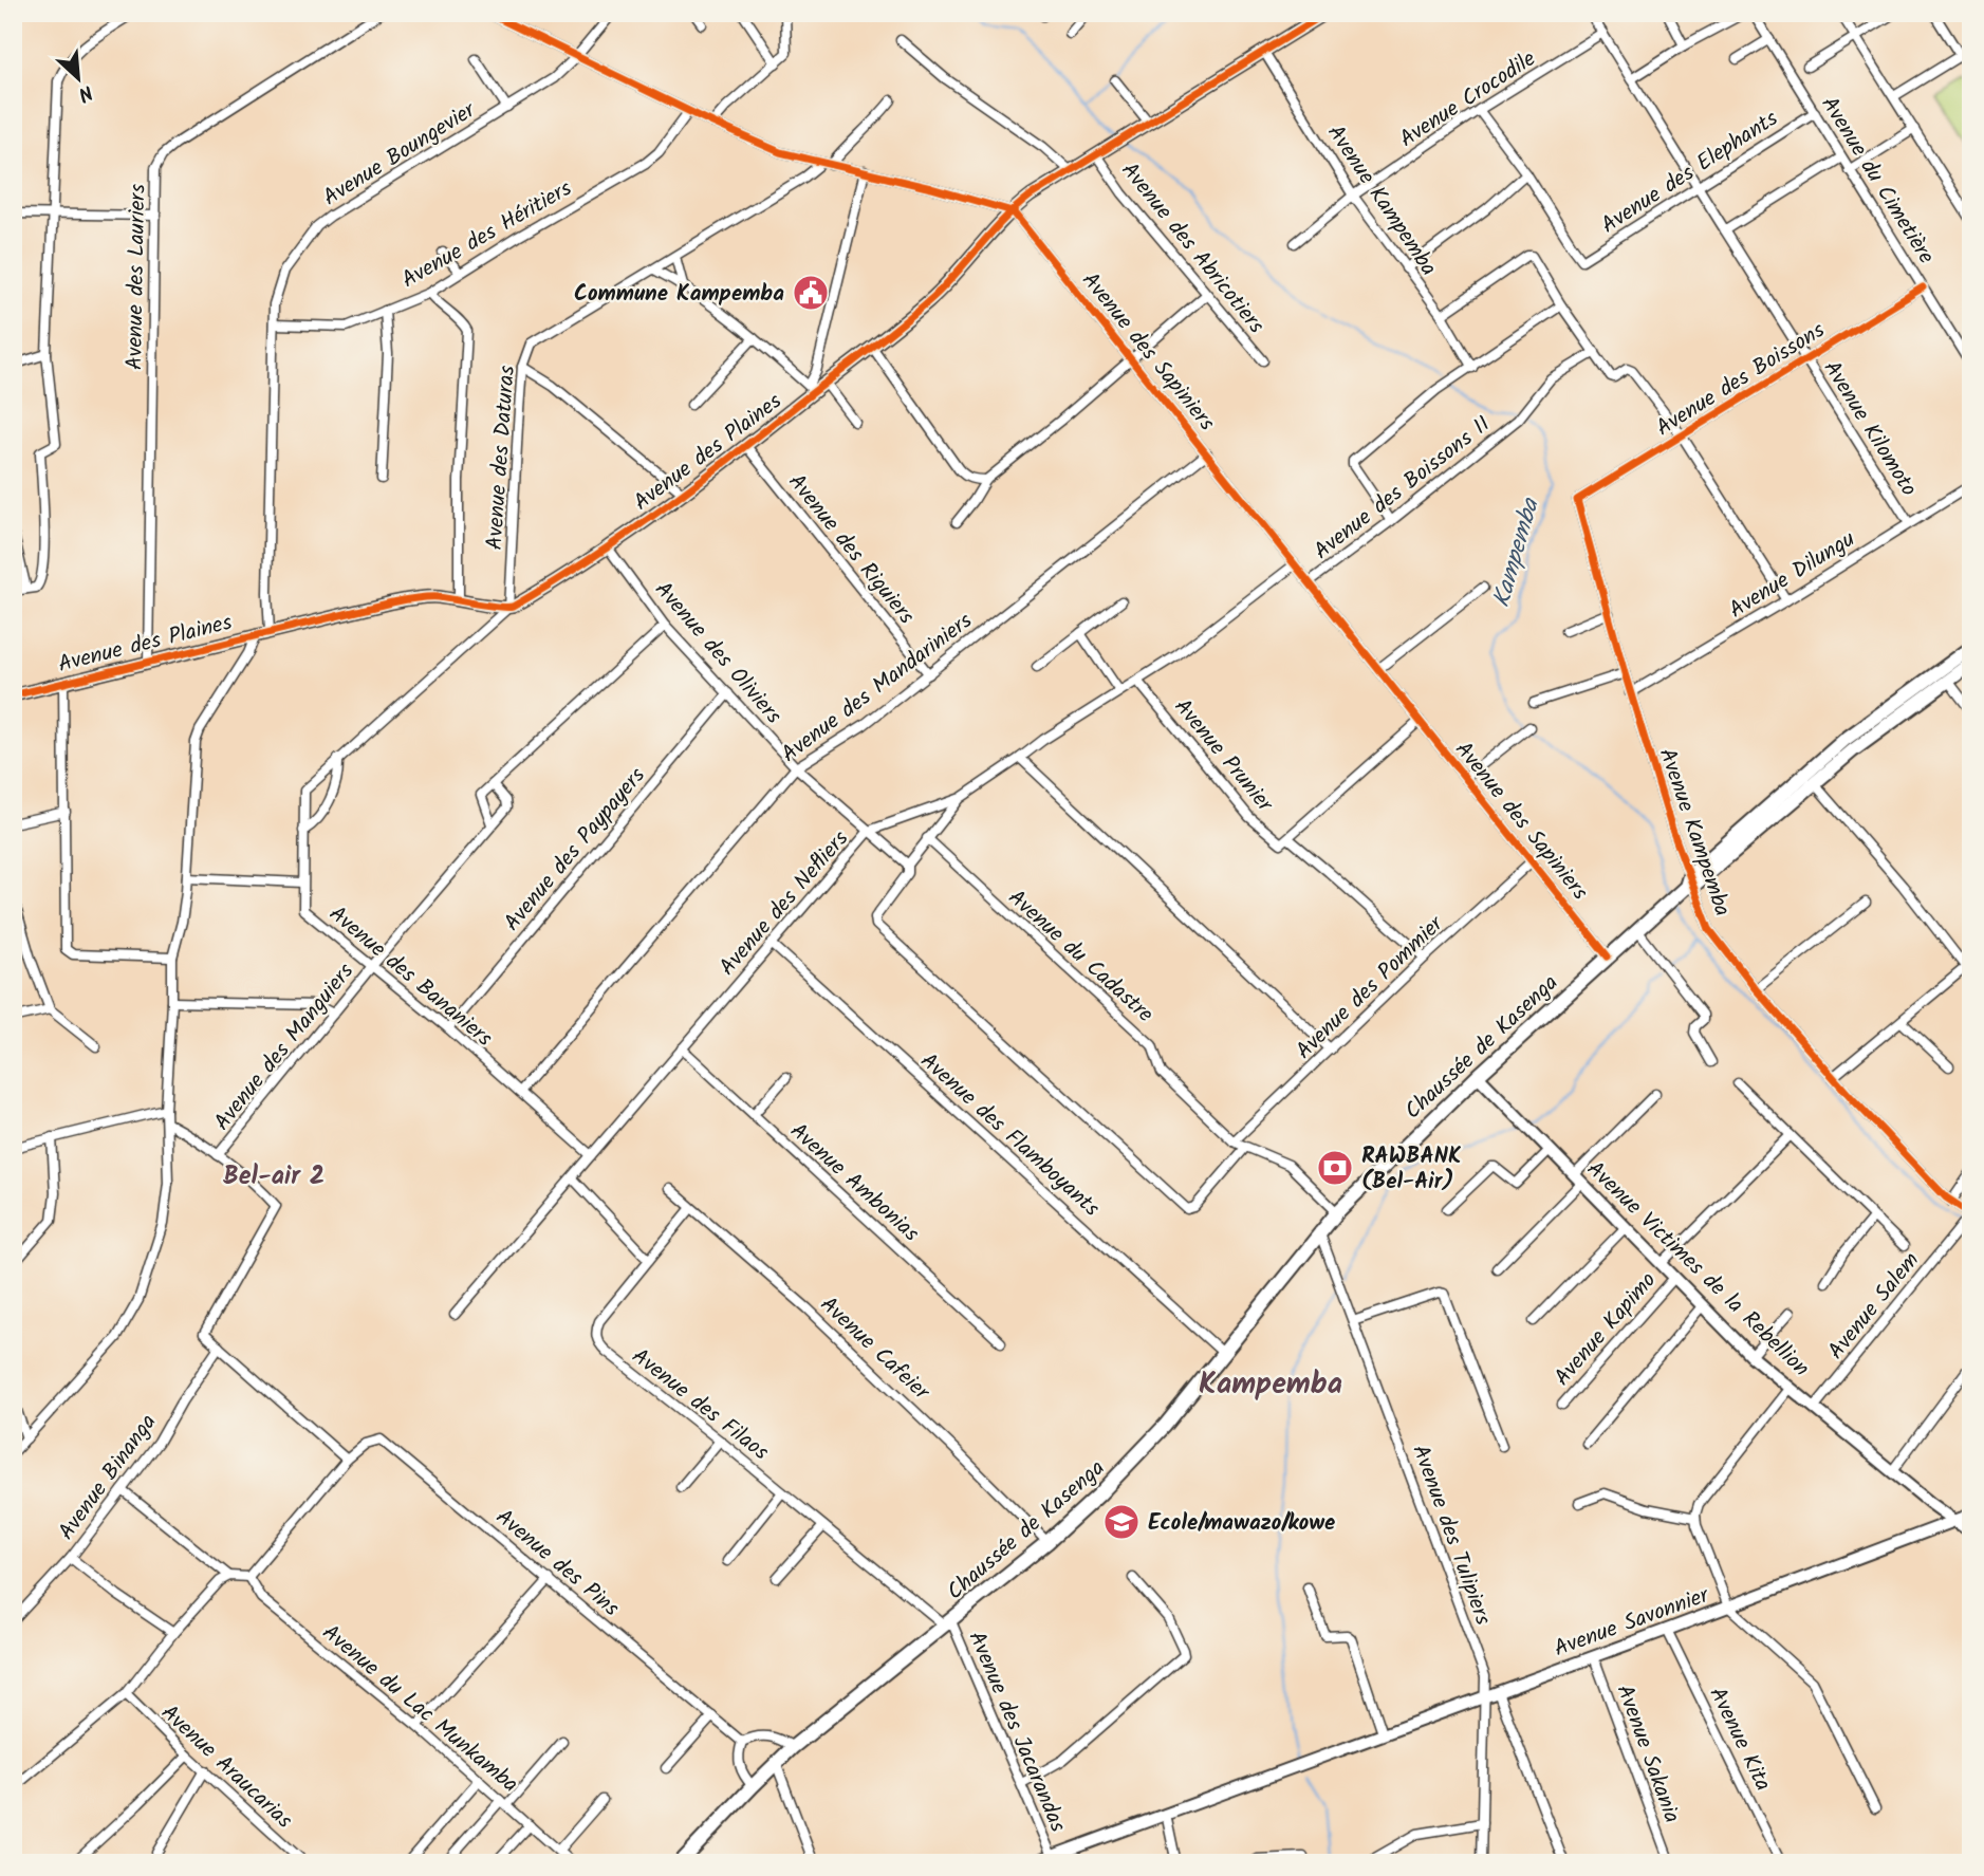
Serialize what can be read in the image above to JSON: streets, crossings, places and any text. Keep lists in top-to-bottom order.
{
  "streets": {
    "main road": ["Chaussée de Kasenga"],
    "street": [
      "Avenue Crocodile",
      "Avenue Boungevier",
      "Avenue des Elephants",
      "Avenue du Cimetière",
      "Avenue Kampemba",
      "Avenue des Héritiers",
      "Avenue des Abricotiers",
      "Avenue des Lauriers",
      "Avenue des Sapiniers",
      "Avenue des Boissons",
      "Avenue Kilomoto",
      "Avenue des Plaines",
      "Avenue des Daturas",
      "Avenue des Boissons II",
      "Avenue des Riguiers",
      "Avenue Dilungu",
      "Avenue des Oliviers",
      "Avenue des Mandariniers",
      "Avenue Prunier",
      "Avenue des Paypayers",
      "Avenue des Nefliers",
      "Avenue du Cadastre",
      "Avenue des Bananiers",
      "Avenue des Pommier",
      "Avenue des Manguiers",
      "Avenue des Flamboyants",
      "Avenue Ambonias",
      "Avenue Victimes de la Rebellion",
      "Avenue Salem",
      "Avenue Kapimo",
      "Avenue Cafeier",
      "Avenue des Filaos",
      "Avenue Binanga",
      "Avenue des Tulipiers",
      "Avenue des Pins",
      "Avenue Savonnier",
      "Avenue du Lac Munkamba",
      "Avenue des Jacarandas",
      "Avenue Kita",
      "Avenue Sakania",
      "Avenue Araucarias"
    ]
  },
  "crossings": [
    ["Avenue Crocodile", "Avenue Kampemba"],
    ["Avenue Boungevier", "Avenue des Héritiers"],
    ["Avenue Boungevier", "Avenue des Plaines"],
    ["Avenue des Elephants", "Avenue du Cimetière"],
    ["Avenue des Elephants", "Avenue Kilomoto"],
    ["Avenue du Cimetière", "Avenue des Boissons"],
    ["Avenue Kampemba", "Avenue des Boissons"],
    ["Avenue Kampemba", "Avenue des Plaines"],
    ["Avenue Kampemba", "Avenue Dilungu"],
    ["Avenue Kampemba", "Chaussée de Kasenga"],
    ["Avenue des Abricotiers", "Avenue des Plaines"],
    ["Avenue des Lauriers", "Avenue des Plaines"],
    ["Avenue des Sapiniers", "Avenue des Plaines"],
    ["Avenue des Sapiniers", "Avenue des Boissons II"],
    ["Avenue des Sapiniers", "Avenue des Mandariniers"],
    ["Avenue des Sapiniers", "Avenue des Nefliers"],
    ["Avenue des Sapiniers", "Avenue des Pommier"],
    ["Avenue des Sapiniers", "Chaussée de Kasenga"],
    ["Avenue des Boissons", "Avenue Kilomoto"],
    ["Avenue Kilomoto", "Avenue Dilungu"],
    ["Avenue des Plaines", "Avenue des Daturas"],
    ["Avenue des Plaines", "Avenue des Riguiers"],
    ["Avenue des Plaines", "Avenue des Oliviers"],
    ["Avenue des Plaines", "Avenue des Bananiers"],
    ["Avenue des Daturas", "Avenue des Bananiers"],
    ["Avenue des Riguiers", "Avenue des Mandariniers"],
    ["Avenue des Oliviers", "Avenue des Mandariniers"],
    ["Avenue des Oliviers", "Avenue des Paypayers"],
    ["Avenue des Oliviers", "Avenue des Nefliers"],
    ["Avenue des Mandariniers", "Avenue des Bananiers"],
    ["Avenue Prunier", "Avenue des Nefliers"],
    ["Avenue des Paypayers", "Avenue des Bananiers"],
    ["Avenue des Nefliers", "Avenue des Bananiers"],
    ["Avenue des Nefliers", "Avenue des Flamboyants"],
    ["Avenue des Nefliers", "Avenue Ambonias"],
    ["Avenue du Cadastre", "Avenue des Pommier"],
    ["Avenue du Cadastre", "Chaussée de Kasenga"],
    ["Avenue des Bananiers", "Avenue des Manguiers"],
    ["Chaussée de Kasenga", "Avenue des Flamboyants"],
    ["Chaussée de Kasenga", "Avenue Victimes de la Rebellion"],
    ["Chaussée de Kasenga", "Avenue Cafeier"],
    ["Chaussée de Kasenga", "Avenue des Filaos"],
    ["Chaussée de Kasenga", "Avenue des Tulipiers"],
    ["Chaussée de Kasenga", "Avenue des Jacarandas"],
    ["Avenue Victimes de la Rebellion", "Avenue Salem"],
    ["Avenue Victimes de la Rebellion", "Avenue Kapimo"],
    ["Avenue Victimes de la Rebellion", "Avenue Savonnier"],
    ["Avenue des Filaos", "Avenue des Jacarandas"],
    ["Avenue des Tulipiers", "Avenue Savonnier"],
    ["Avenue des Pins", "Avenue du Lac Munkamba"],
    ["Avenue Savonnier", "Avenue des Jacarandas"],
    ["Avenue Savonnier", "Avenue Kita"],
    ["Avenue Savonnier", "Avenue Sakania"]
  ],
  "districts": ["Bel-air 2", "Kampemba"],
  "water": ["Kampemba"],
  "places": {
    "public building": ["Commune Kampemba"],
    "bank": ["RAWBANK (Bel-Air)"],
    "school or university": ["Ecole/mawazo/kowe"]
  },
  "north": "bottom right"
}
